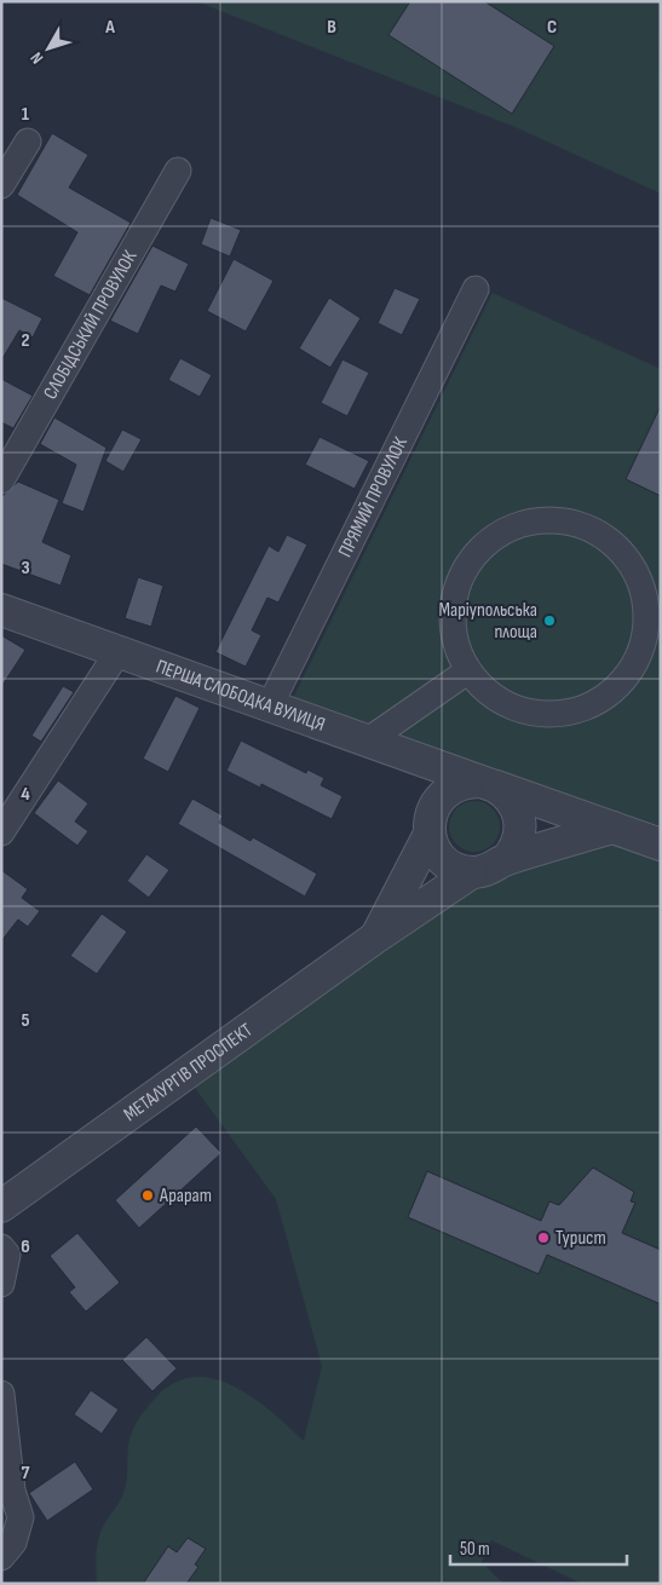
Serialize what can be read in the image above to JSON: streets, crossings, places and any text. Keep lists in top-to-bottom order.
{
  "streets": {
    "street": [
      "СЛОБІДСЬКИЙ ПРОВУЛОК",
      "ПРЯМИЙ ПРОВУЛОК",
      "ПЕРША СЛОБОДКА ВУЛИЦЯ",
      "МЕТАЛУРГІВ ПРОСПЕКТ"
    ]
  },
  "crossings": [
    ["ПРЯМИЙ ПРОВУЛОК", "ПЕРША СЛОБОДКА ВУЛИЦЯ"],
    ["ПЕРША СЛОБОДКА ВУЛИЦЯ", "МЕТАЛУРГІВ ПРОСПЕКТ"]
  ],
  "places": ["Маріупольська площа", "Арарат", "Турист"],
  "scale_bar": "50 m",
  "north": "bottom left",
  "grid": {
    "columns": ["A", "B", "C"],
    "rows": [
      "1",
      "2",
      "3",
      "4",
      "5",
      "6",
      "7"
    ]
  }
}
